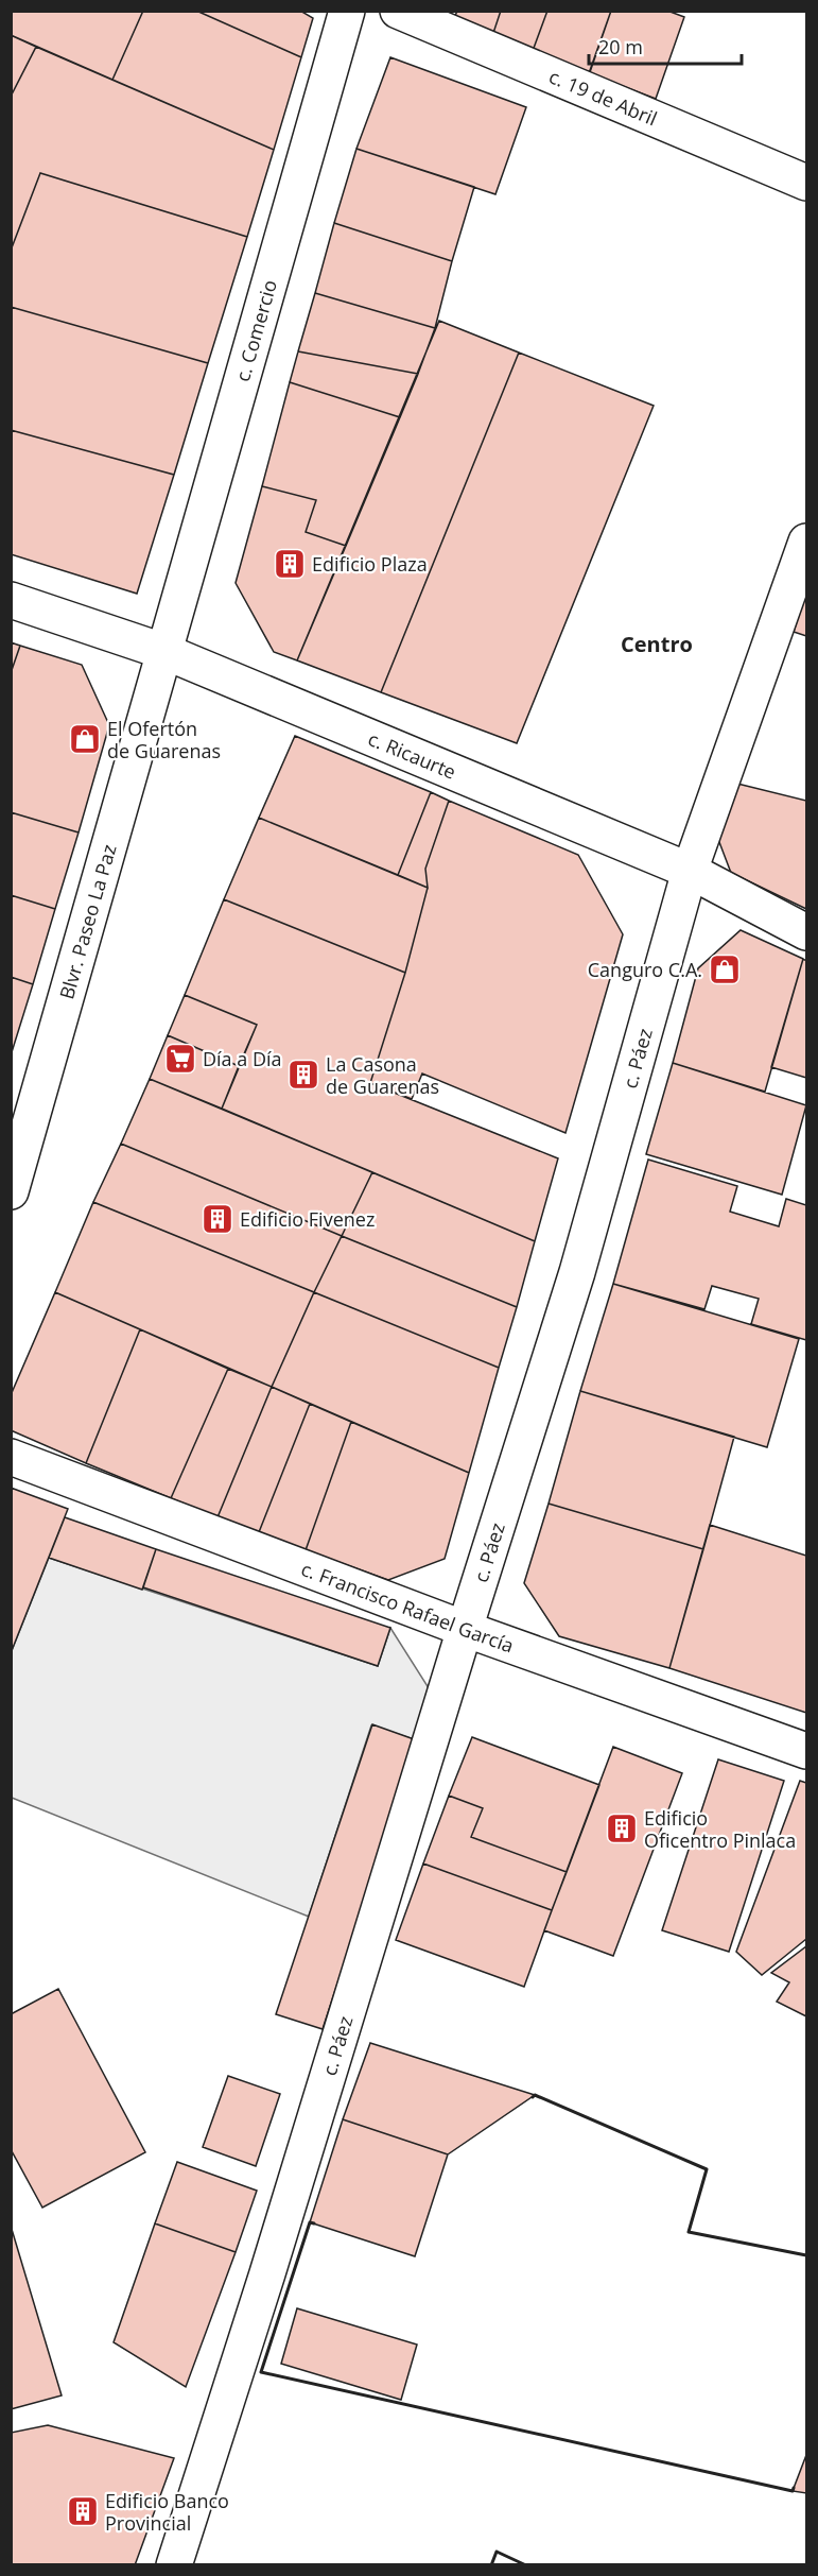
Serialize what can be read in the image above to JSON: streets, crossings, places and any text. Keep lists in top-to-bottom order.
{
  "streets": {
    "street": [
      "c. 19 de Abril",
      "c. Comercio",
      "c. Ricaurte",
      "Blvr. Paseo La Paz",
      "c. Páez",
      "c. Francisco Rafael García"
    ]
  },
  "crossings": [
    ["c. Comercio", "c. Ricaurte"],
    ["c. Comercio", "Blvr. Paseo La Paz"],
    ["c. Ricaurte", "Blvr. Paseo La Paz"],
    ["c. Ricaurte", "c. Páez"],
    ["c. Páez", "c. Francisco Rafael García"]
  ],
  "districts": ["Centro"],
  "places": {
    "building": [
      "Edificio Plaza",
      "La Casona de Guarenas",
      "Edificio Fivenez",
      "Edificio Oficentro Pinlaca",
      "Edificio Banco Provincial"
    ],
    "shop": ["El Ofertón de Guarenas", "Canguro C.A."],
    "supermarket": ["Día a Día"]
  },
  "scale_bar": "20 m"
}
